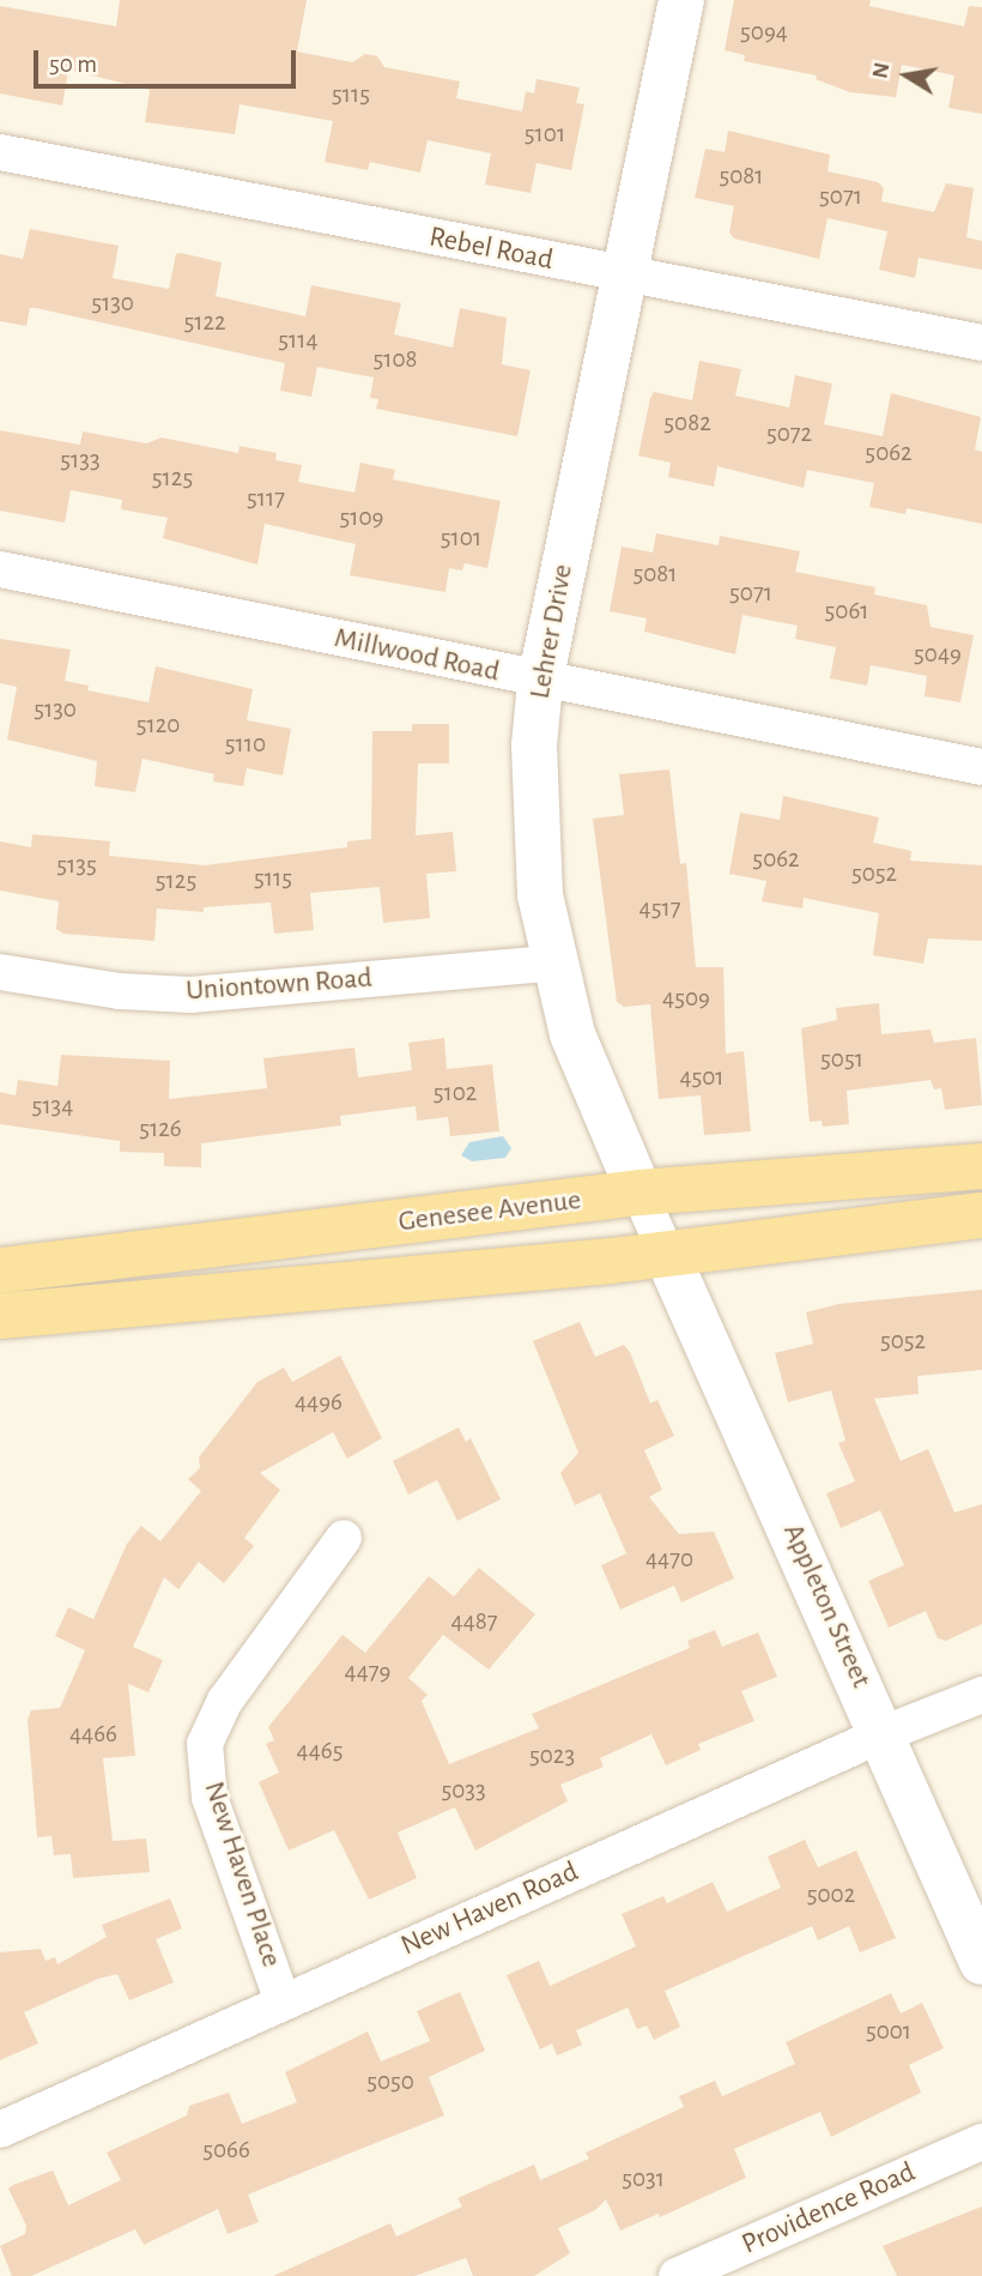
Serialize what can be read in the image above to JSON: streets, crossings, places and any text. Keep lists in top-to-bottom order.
{
  "streets": {
    "main road": ["Genesee Avenue"],
    "street": [
      "Rebel Road",
      "Lehrer Drive",
      "Millwood Road",
      "Uniontown Road",
      "Appleton Street",
      "New Haven Place",
      "New Haven Road",
      "Providence Road"
    ]
  },
  "crossings": [
    ["Rebel Road", "Lehrer Drive"],
    ["Lehrer Drive", "Millwood Road"],
    ["Lehrer Drive", "Uniontown Road"],
    ["Lehrer Drive", "Genesee Avenue"],
    ["Lehrer Drive", "Appleton Street"],
    ["Genesee Avenue", "Appleton Street"],
    ["Appleton Street", "New Haven Road"],
    ["New Haven Place", "New Haven Road"]
  ],
  "house_numbers": [
    "5094",
    "5115",
    "5101",
    "5081",
    "5071",
    "5130",
    "5122",
    "5114",
    "5108",
    "5082",
    "5072",
    "5062",
    "5133",
    "5125",
    "5117",
    "5109",
    "5101",
    "5081",
    "5071",
    "5061",
    "5049",
    "5130",
    "5120",
    "5110",
    "5062",
    "5135",
    "5052",
    "5115",
    "5125",
    "4517",
    "4509",
    "5051",
    "4501",
    "5102",
    "5134",
    "5126",
    "5052",
    "4496",
    "4470",
    "4487",
    "4479",
    "4466",
    "4465",
    "5023",
    "5033",
    "5002",
    "5001",
    "5050",
    "5066",
    "5031"
  ],
  "scale_bar": "50 m",
  "north": "left"
}
